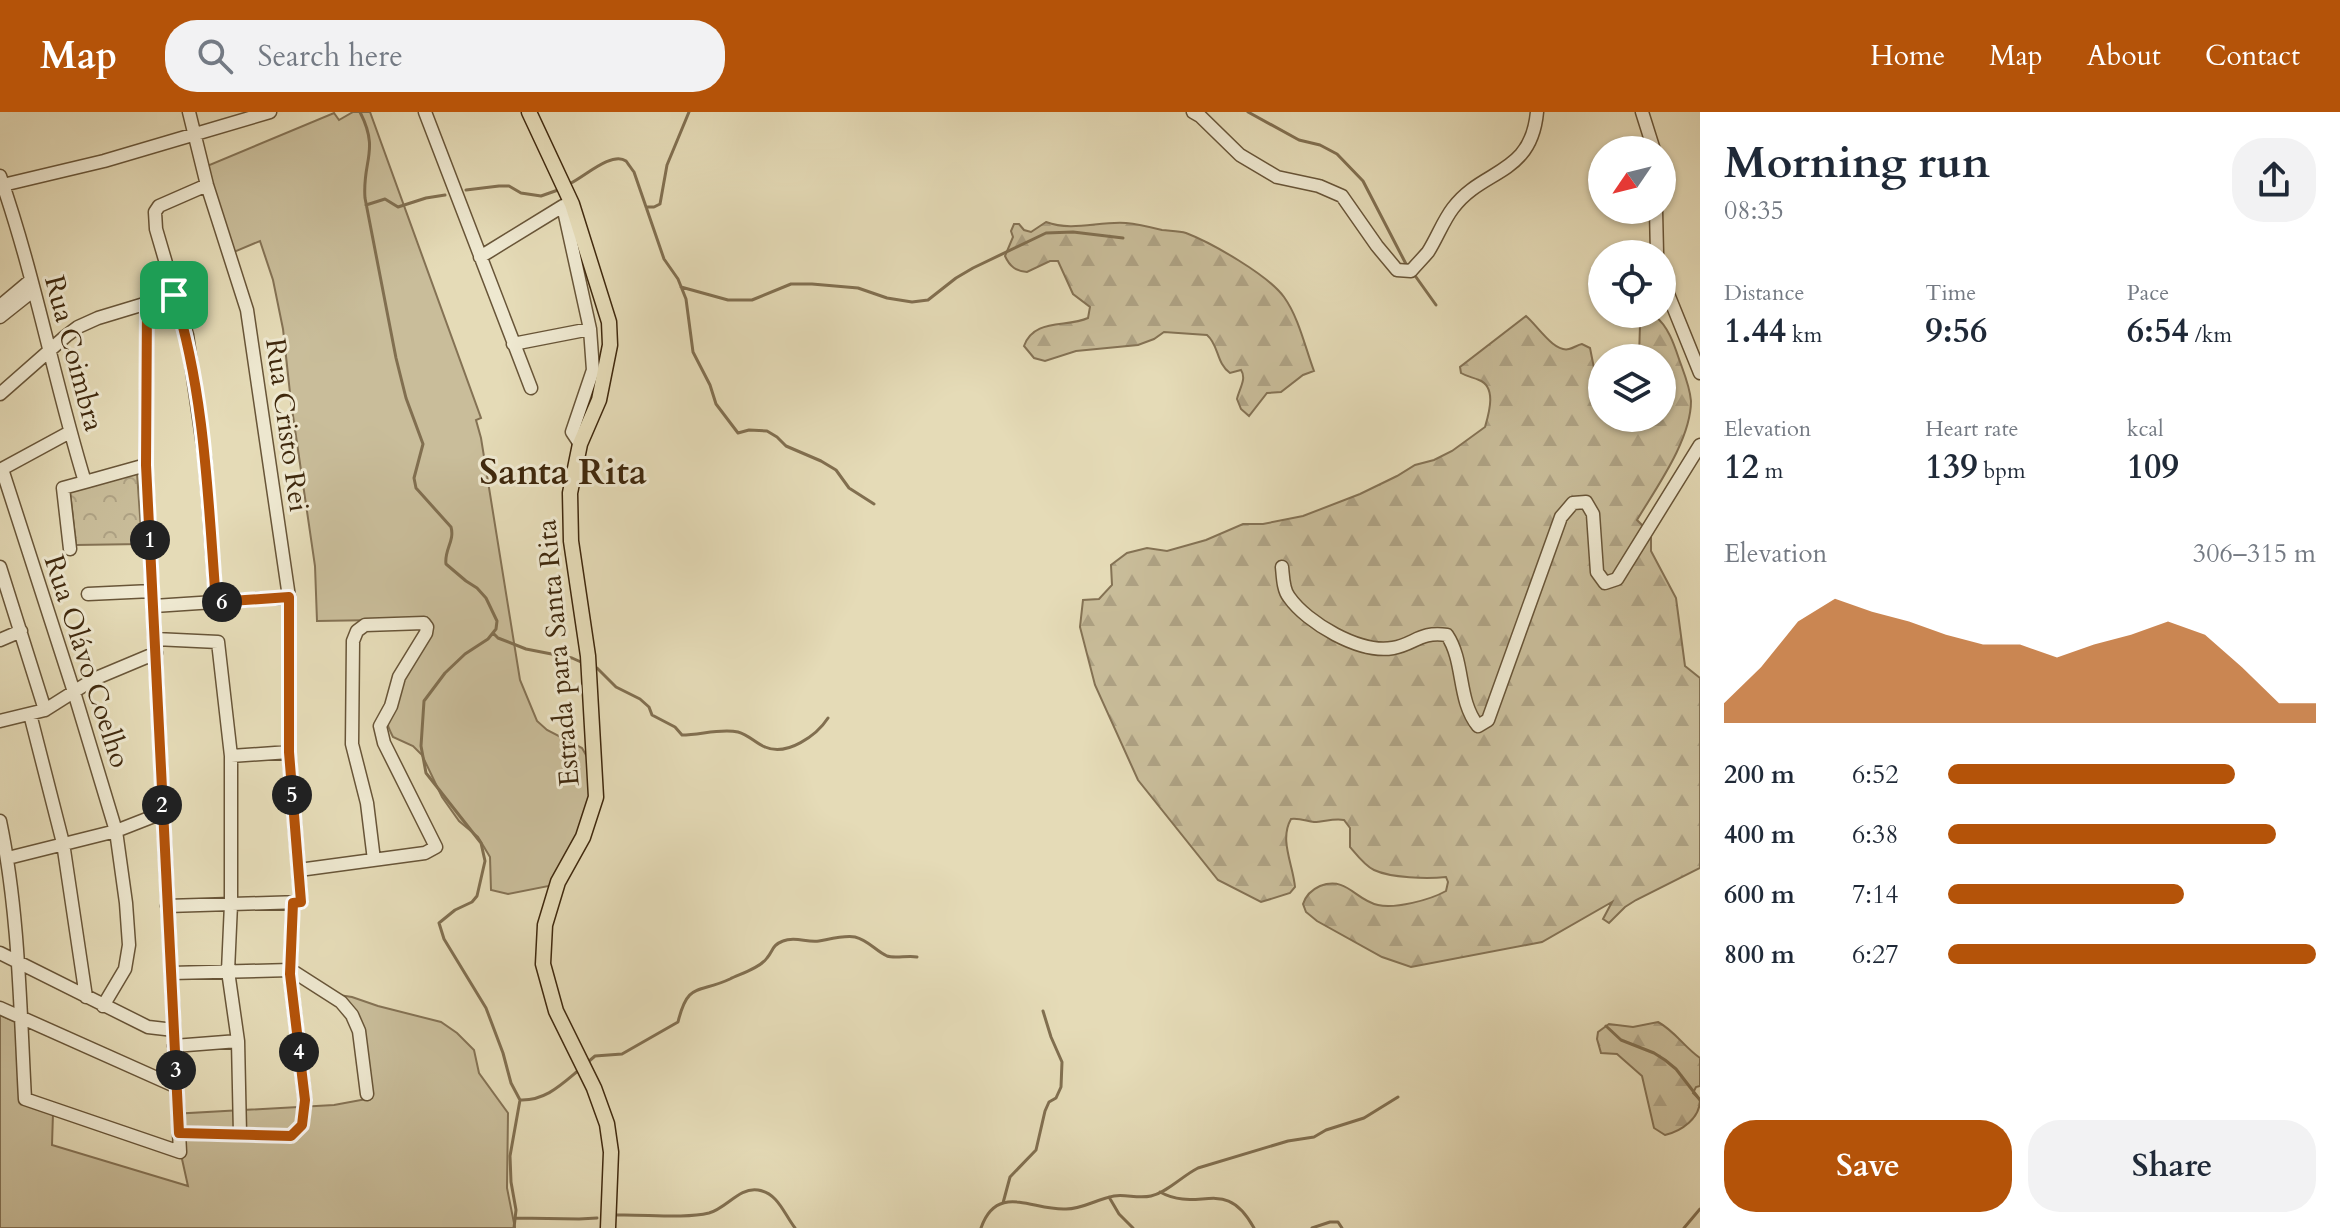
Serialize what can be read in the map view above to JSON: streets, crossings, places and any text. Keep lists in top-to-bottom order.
{
  "streets": {
    "main road": ["Estrada para Santa Rita"],
    "street": ["Rua Coimbra", "Rua Cristo Rei", "Rua Olávo Coelho"]
  },
  "districts": ["Santa Rita"],
  "north": "bottom left",
  "page": {
    "header": "Map",
    "search": "Search here",
    "nav": [
      "Home",
      "Map",
      "About",
      "Contact"
    ],
    "heading": ["Morning run", "08:35"],
    "stats": [
      ["Distance", "1.44 km"],
      ["Time", "9:56"],
      ["Pace", "6:54 /km"],
      ["Elevation", "12 m"],
      ["Heart rate", "139 bpm"],
      ["kcal", "109"]
    ],
    "pins": [
      "1",
      "6",
      "5",
      "2",
      "4",
      "3"
    ],
    "chart": ["Elevation", "306–315 m"],
    "list": [
      {
        "name": "200 m",
        "note": "6:52"
      },
      {
        "name": "400 m",
        "note": "6:38"
      },
      {
        "name": "600 m",
        "note": "7:14"
      },
      {
        "name": "800 m",
        "note": "6:27"
      }
    ],
    "buttons": ["Save", "Share"]
  }
}
